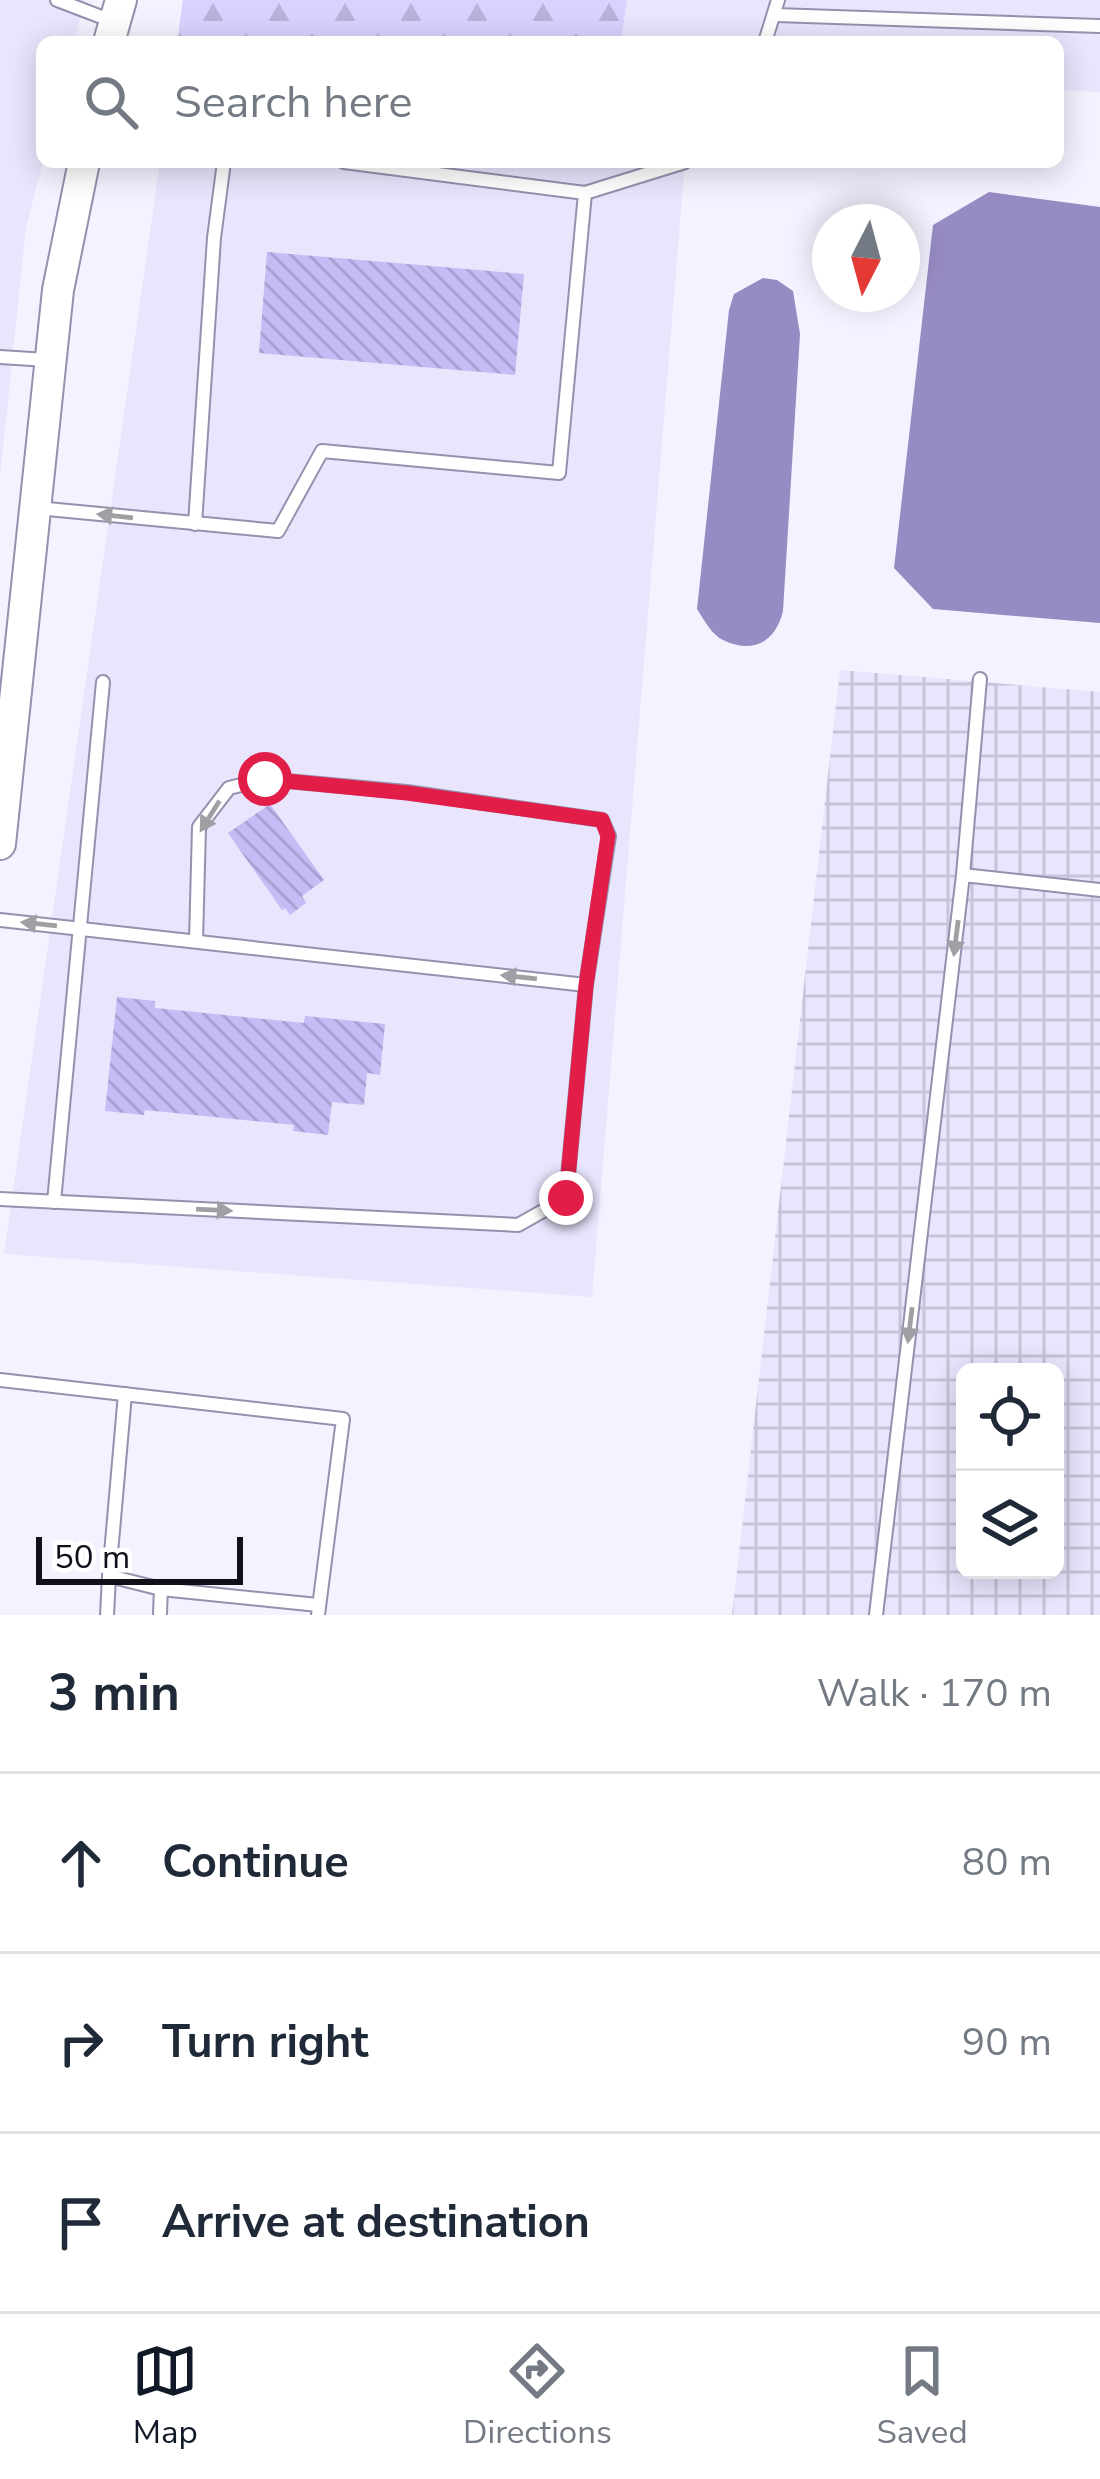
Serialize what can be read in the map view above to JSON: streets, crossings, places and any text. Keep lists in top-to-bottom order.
{
  "scale_bar": "50 m",
  "north": "bottom",
  "page": {
    "search": "Search here",
    "scale": "50 m",
    "heading": ["3 min", "Walk · 170 m"],
    "list": [
      ["Continue", "80 m"],
      ["Turn right", "90 m"],
      "Arrive at destination"
    ],
    "nav": ["Map", "Directions", "Saved"]
  }
}
